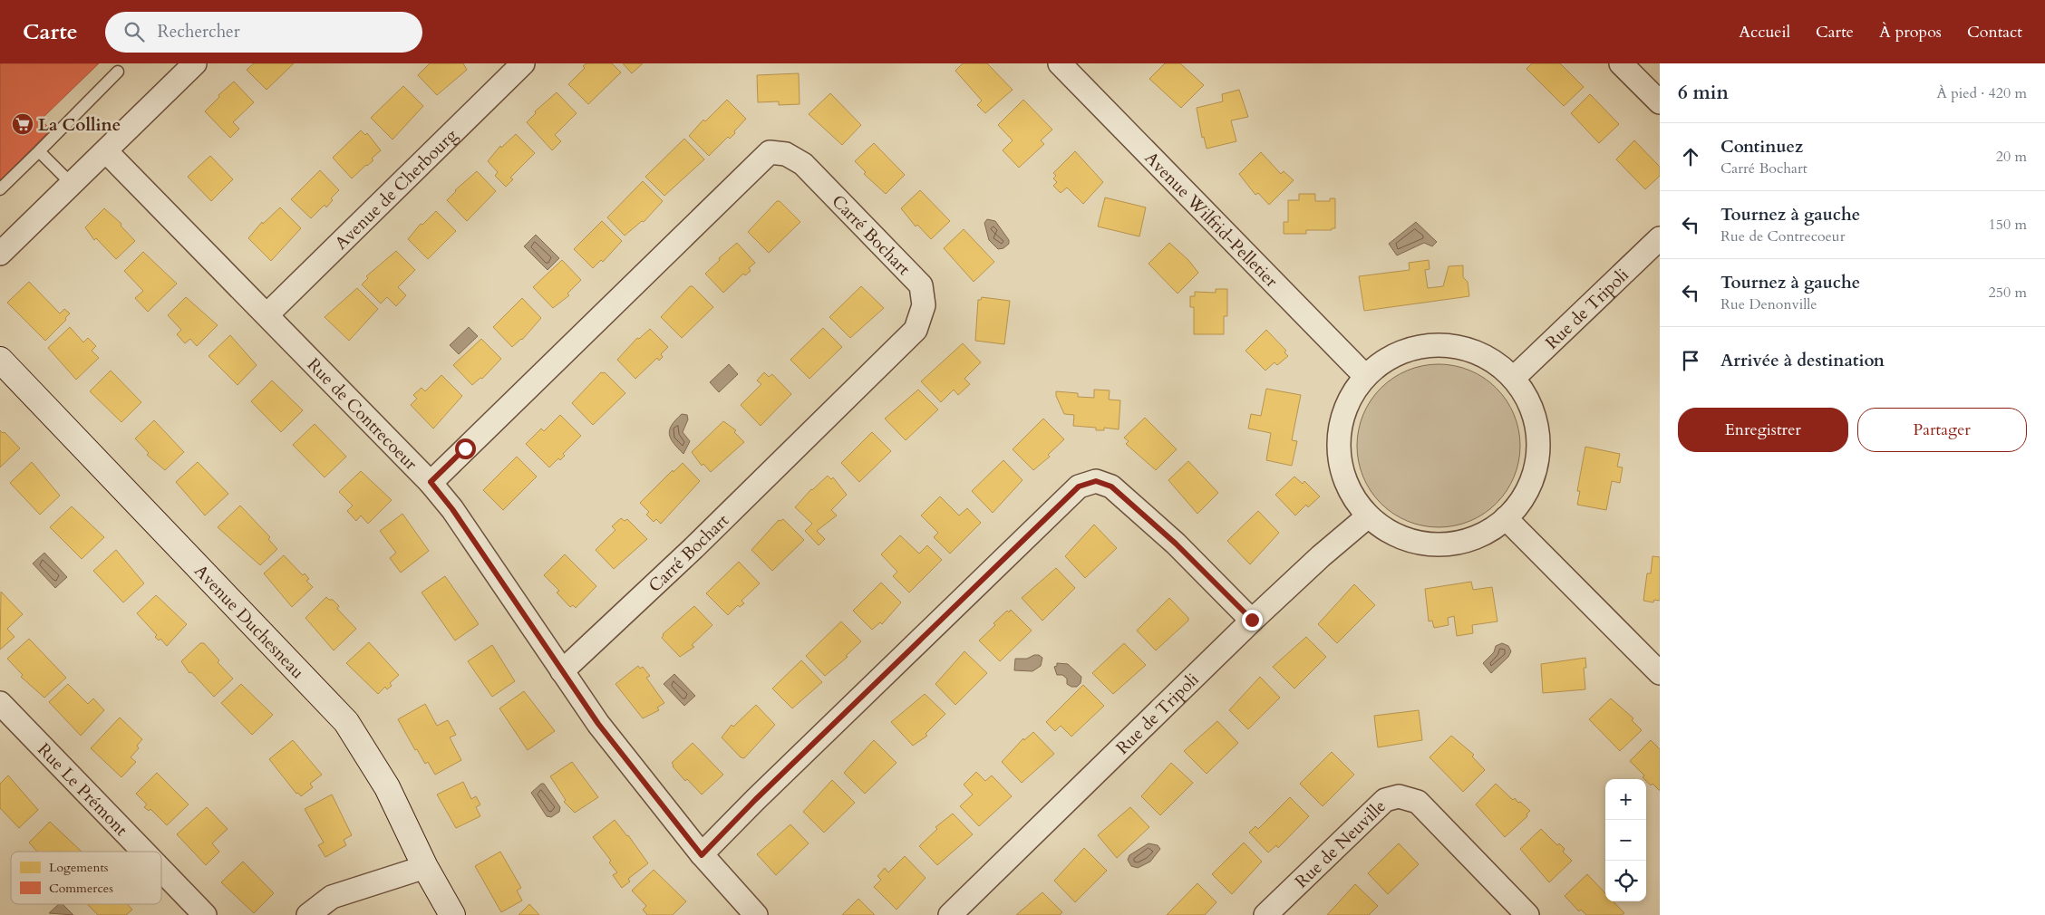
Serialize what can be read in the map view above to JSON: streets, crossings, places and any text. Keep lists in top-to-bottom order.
{
  "streets": {
    "street": [
      "Avenue de Cherbourg",
      "Avenue Wilfrid-Pelletier",
      "Carré Bochart",
      "Rue de Tripoli",
      "Rue de Contrecoeur",
      "Avenue Duchesneau",
      "Rue Le Prémont",
      "Rue de Neuville"
    ]
  },
  "crossings": [
    ["Avenue de Cherbourg", "Rue de Contrecoeur"],
    ["Carré Bochart", "Rue de Contrecoeur"]
  ],
  "places": {
    "supermarket": ["La Colline"]
  },
  "legend": ["Logements", "Commerces"],
  "page": {
    "header": "Carte",
    "search": "Rechercher",
    "nav": [
      "Accueil",
      "Carte",
      "À propos",
      "Contact"
    ],
    "heading": ["6 min", "À pied · 420 m"],
    "list": [
      ["Continuez", "Carré Bochart", "20 m"],
      ["Tournez à gauche", "Rue de Contrecoeur", "150 m"],
      ["Tournez à gauche", "Rue Denonville", "250 m"],
      "Arrivée à destination"
    ],
    "buttons": ["Enregistrer", "Partager"],
    "map_buttons": ["+", "−"]
  }
}
